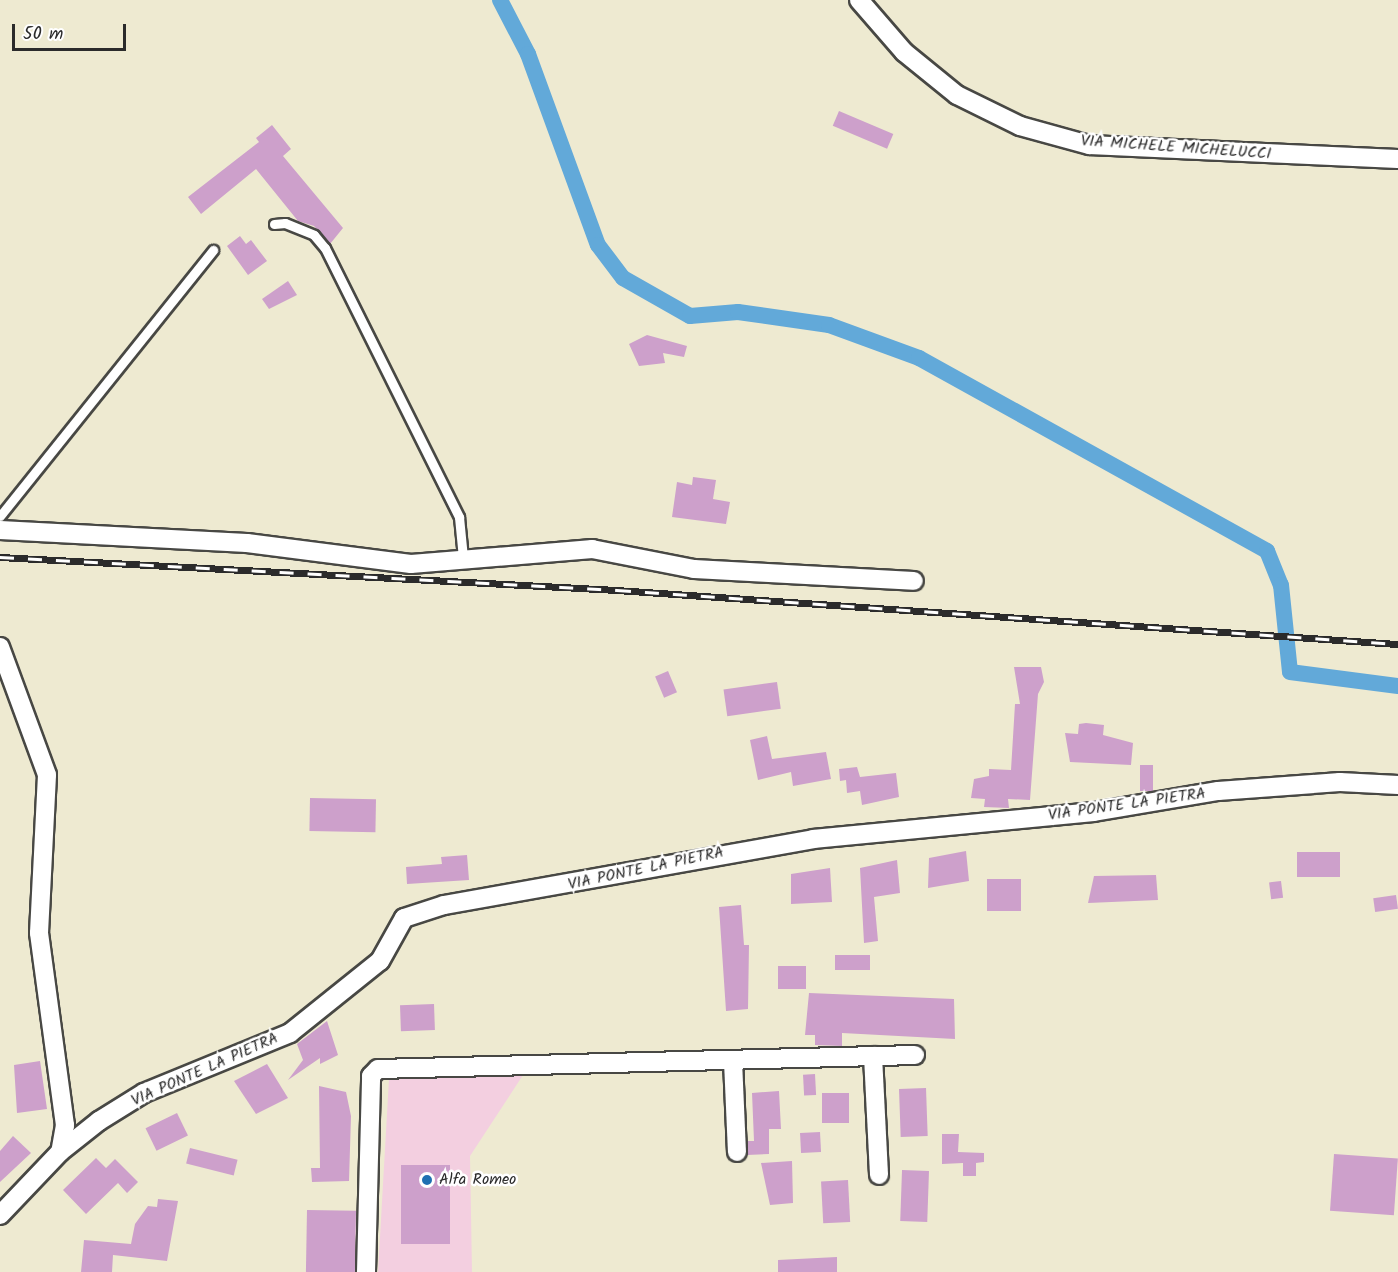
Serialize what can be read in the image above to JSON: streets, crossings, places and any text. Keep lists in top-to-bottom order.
{
  "streets": {
    "street": ["VIA MICHELE MICHELUCCI", "VIA PONTE LA PIETRA"]
  },
  "places": ["Alfa Romeo"],
  "scale_bar": "50 m"
}
